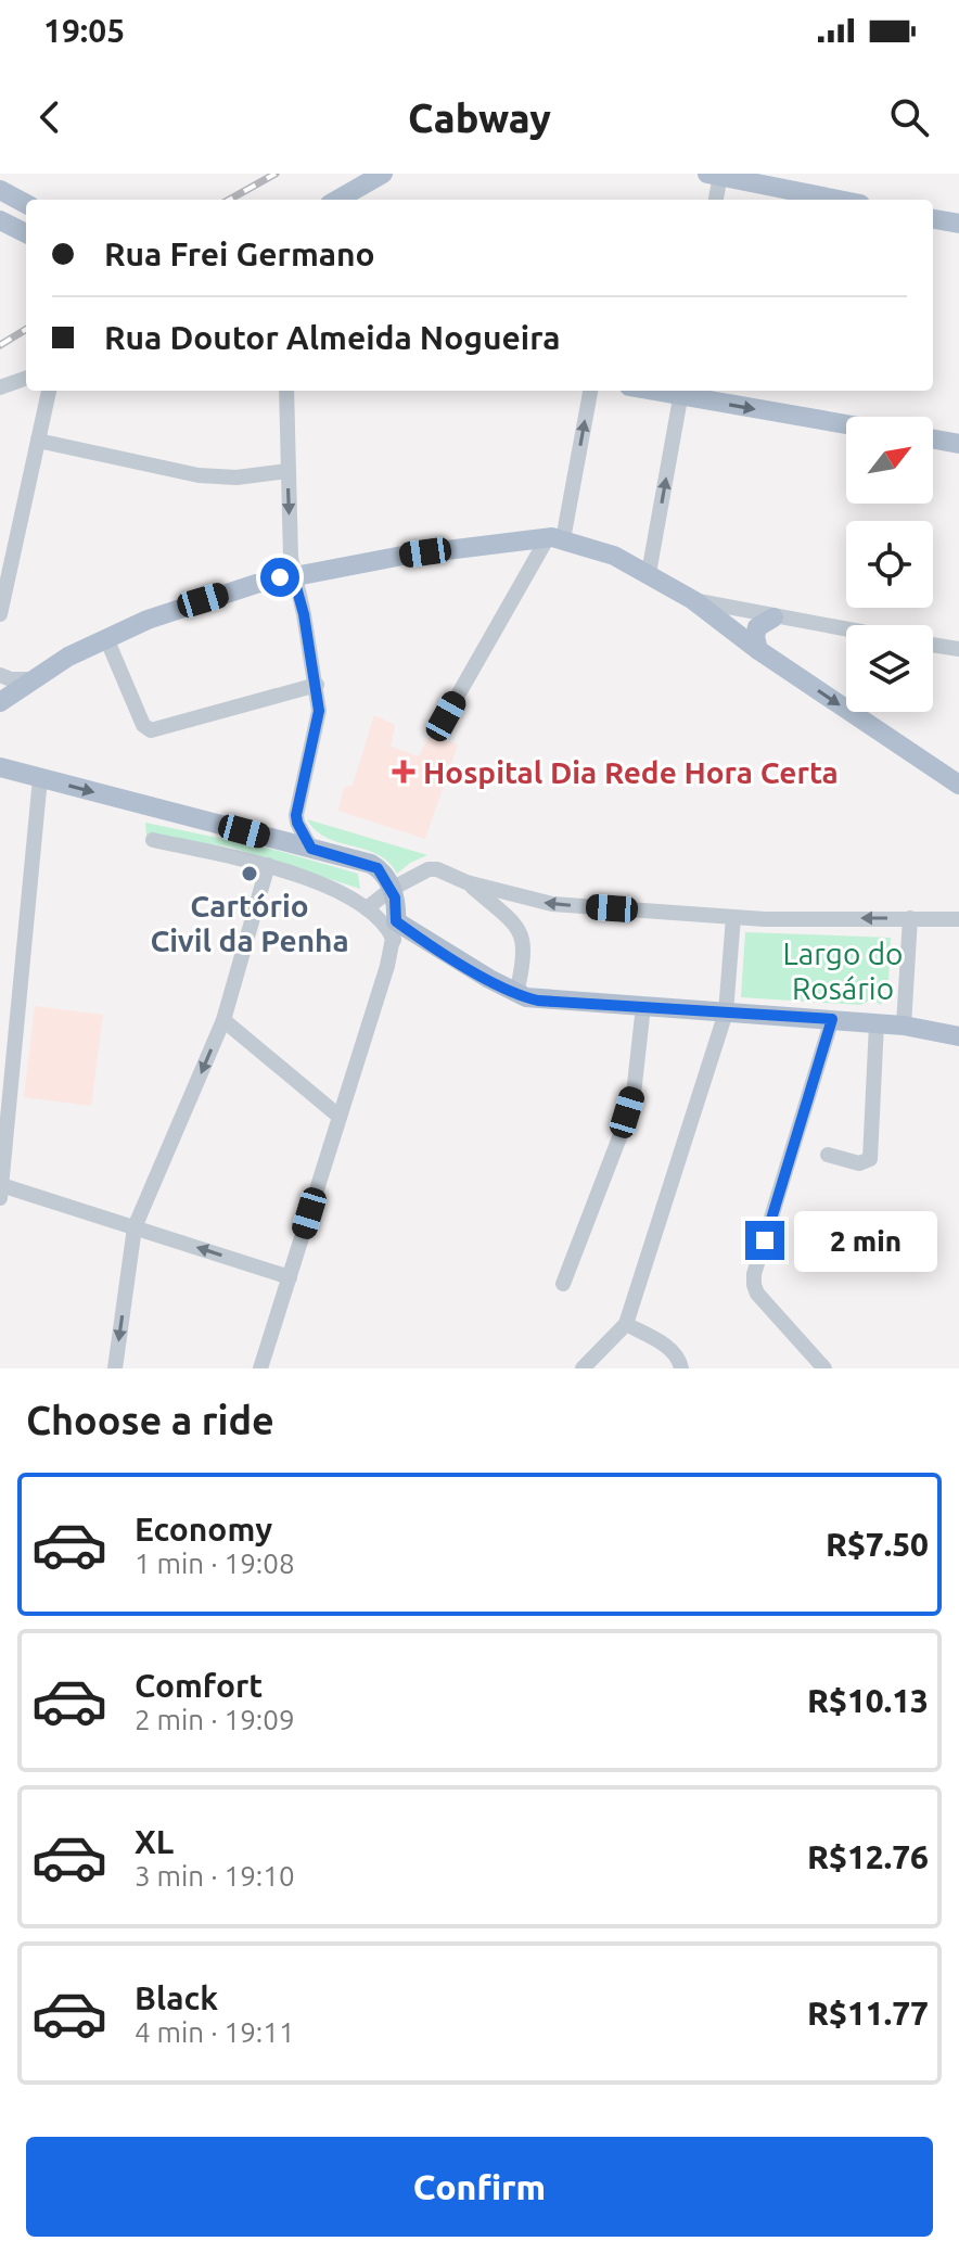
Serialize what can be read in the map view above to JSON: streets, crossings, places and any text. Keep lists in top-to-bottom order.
{
  "parks": ["Largo do Rosário"],
  "places": {
    "health": ["Hospital Dia Rede Hora Certa"],
    "other": ["Cartório Civil da Penha"]
  },
  "north": "top right",
  "page": {
    "status": "19:05",
    "header": "Cabway",
    "banner": ["Rua Frei Germano", "Rua Doutor Almeida Nogueira"],
    "bubble": "2 min",
    "heading": "Choose a ride",
    "list": [
      {
        "name": "Economy",
        "note": "1 min · 19:08",
        "value": "R$7.50"
      },
      {
        "name": "Comfort",
        "note": "2 min · 19:09",
        "value": "R$10.13"
      },
      {
        "name": "XL",
        "note": "3 min · 19:10",
        "value": "R$12.76"
      },
      {
        "name": "Black",
        "note": "4 min · 19:11",
        "value": "R$11.77"
      }
    ],
    "buttons": "Confirm"
  }
}
